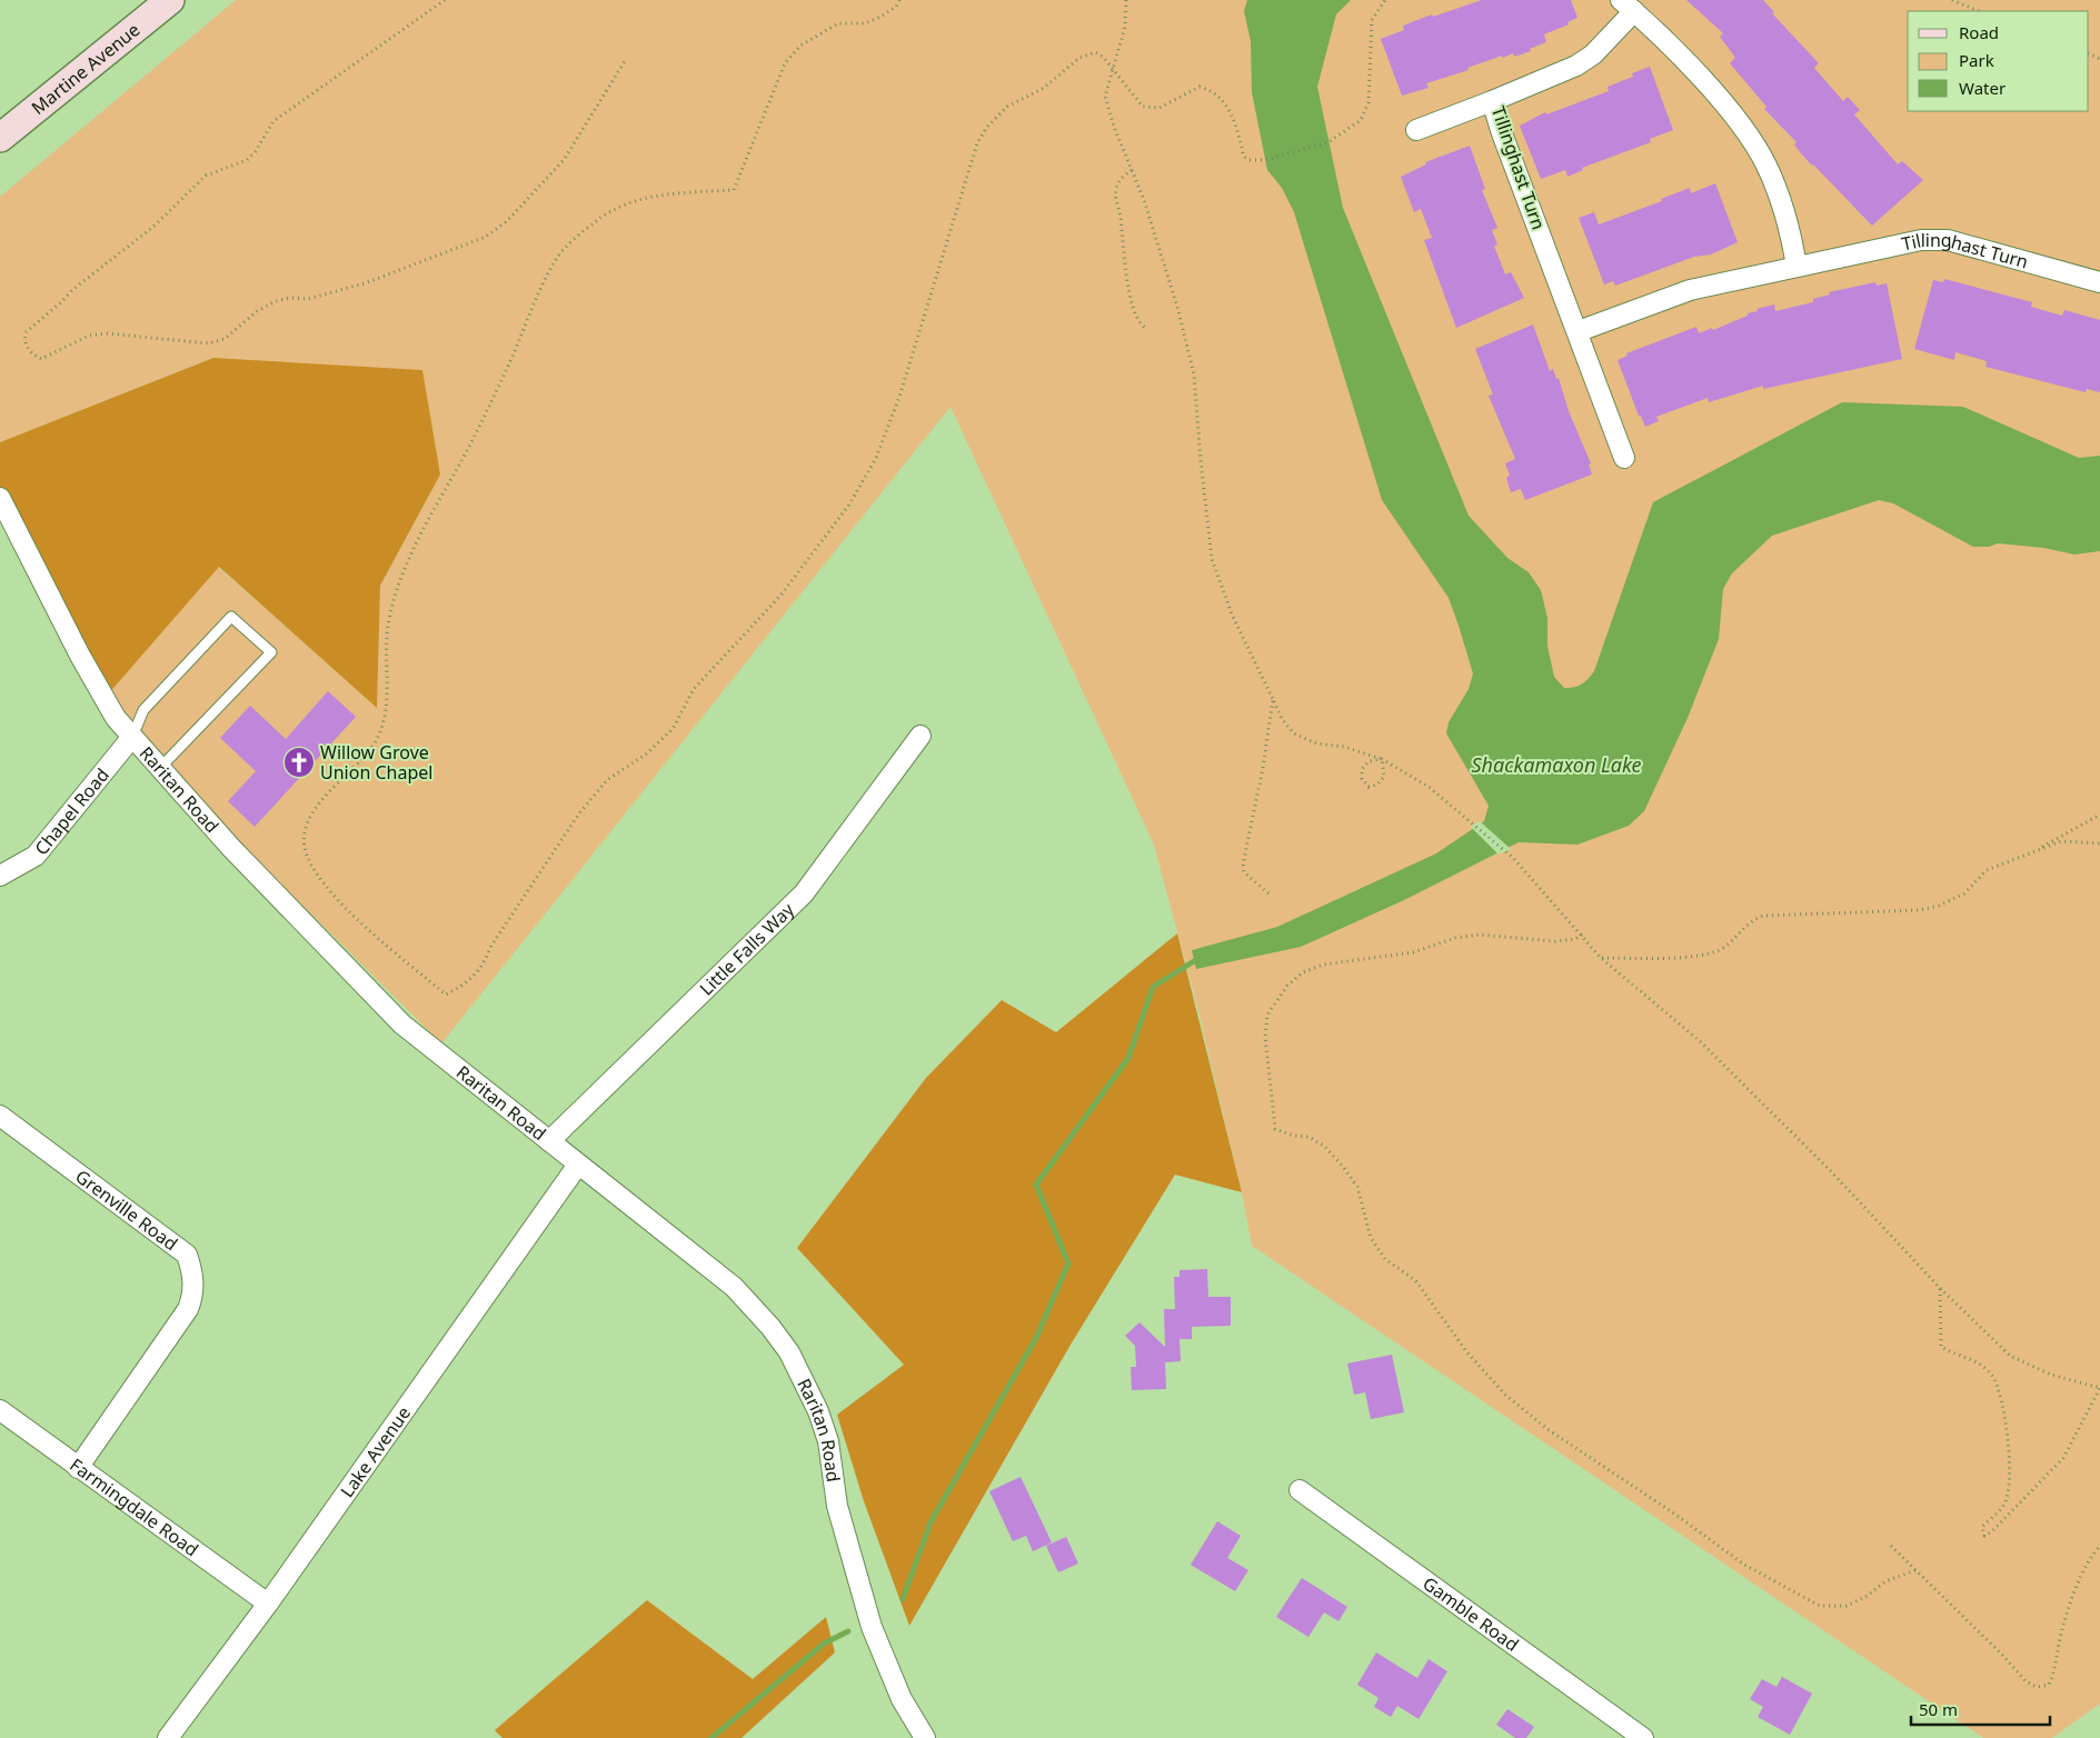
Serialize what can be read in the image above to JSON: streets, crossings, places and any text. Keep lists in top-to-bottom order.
{
  "streets": {
    "main road": ["Martine Avenue"],
    "street": [
      "Tillinghast Turn",
      "Raritan Road",
      "Chapel Road",
      "Little Falls Way",
      "Grenville Road",
      "Lake Avenue",
      "Farmingdale Road",
      "Gamble Road"
    ]
  },
  "crossings": [
    ["Raritan Road", "Chapel Road"],
    ["Raritan Road", "Little Falls Way"],
    ["Raritan Road", "Lake Avenue"],
    ["Grenville Road", "Farmingdale Road"],
    ["Lake Avenue", "Farmingdale Road"]
  ],
  "water": ["Shackamaxon Lake"],
  "places": {
    "church": ["Willow Grove Union Chapel"]
  },
  "legend": ["Road", "Park", "Water"],
  "scale_bar": "50 m"
}
